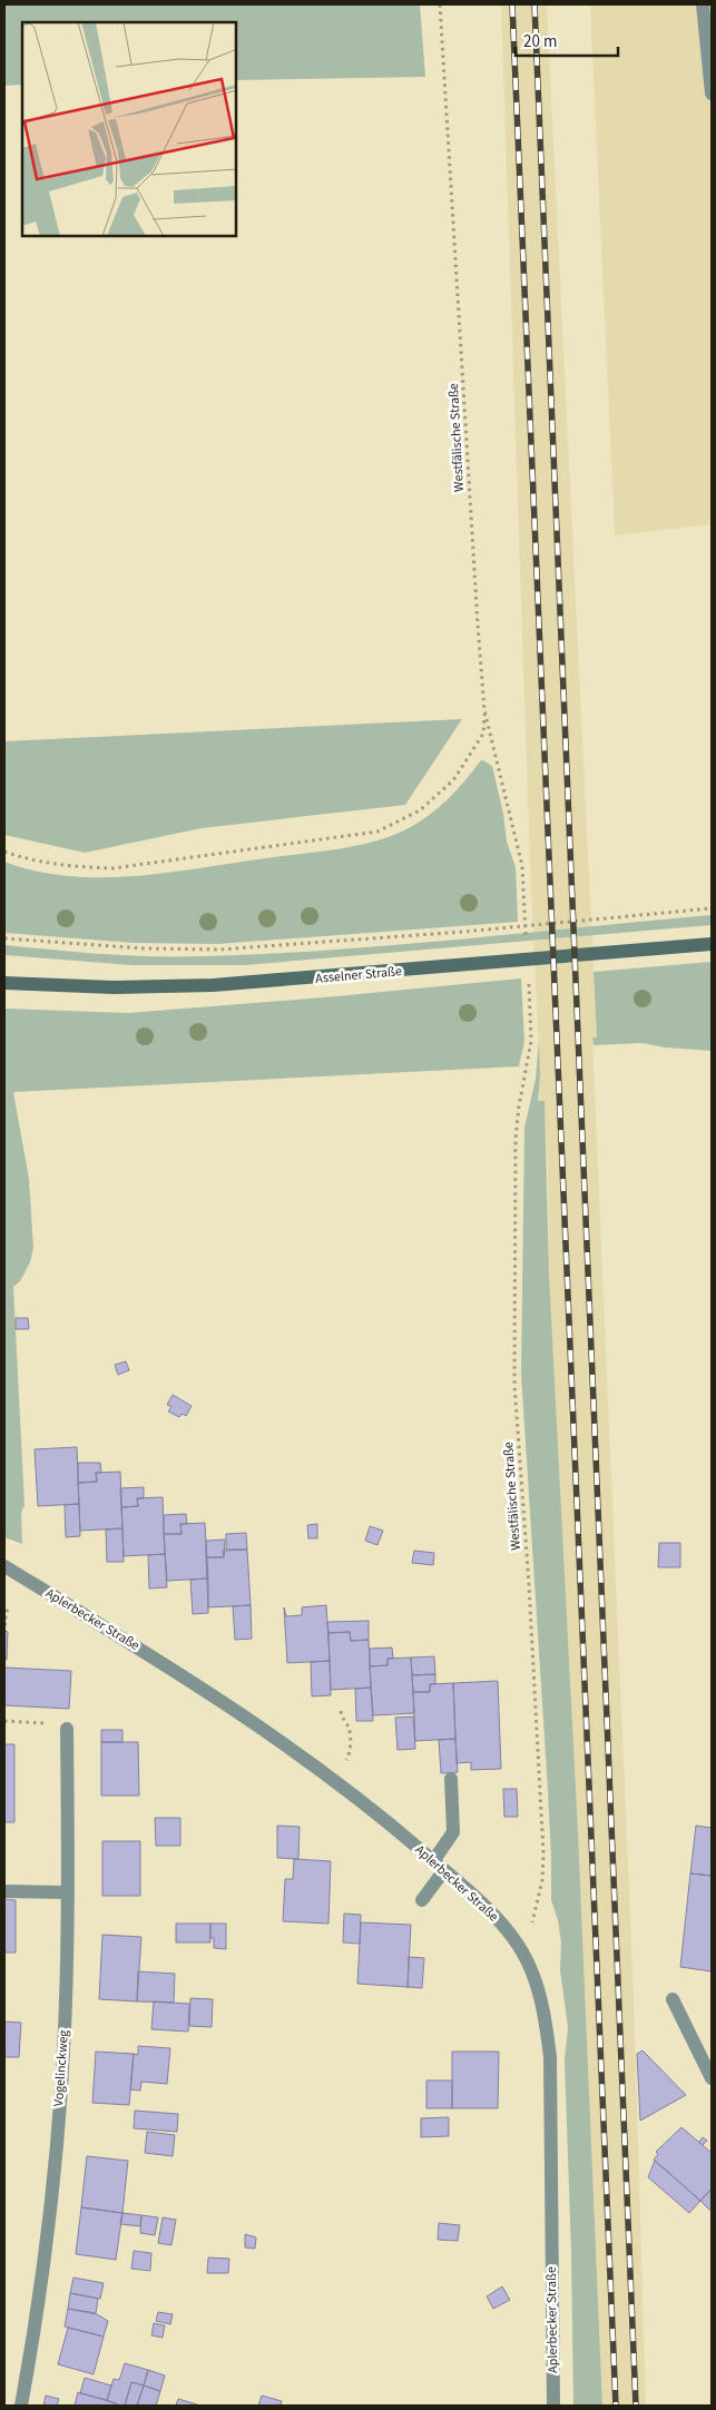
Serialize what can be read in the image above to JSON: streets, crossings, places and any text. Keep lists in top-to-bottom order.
{
  "streets": {
    "main road": ["Asselner Straße"],
    "street": ["Aplerbecker Straße", "Vogelinckweg"],
    "path": ["Westfälische Straße"]
  },
  "crossings": [
    ["Westfälische Straße", "Aplerbecker Straße"]
  ],
  "scale_bar": "20 m"
}
